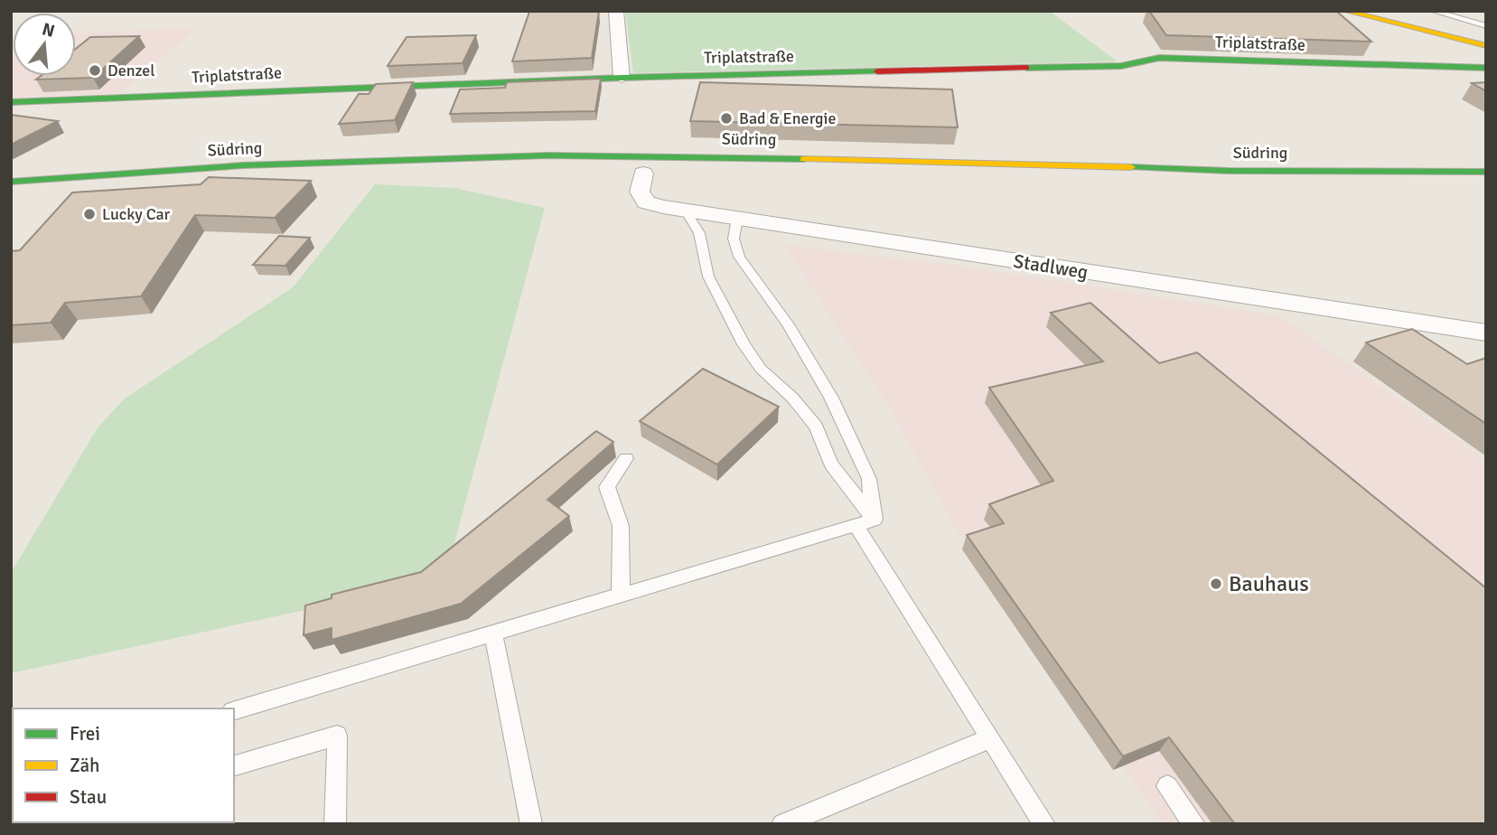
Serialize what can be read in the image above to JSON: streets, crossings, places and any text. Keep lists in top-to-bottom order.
{
  "streets": {
    "street": ["Triplatstraße", "Südring", "Stadlweg"]
  },
  "places": [
    "Denzel",
    "Bad & Energie",
    "Lucky Car",
    "Bauhaus"
  ],
  "legend": ["Frei", "Zäh", "Stau"],
  "north": "top"
}
